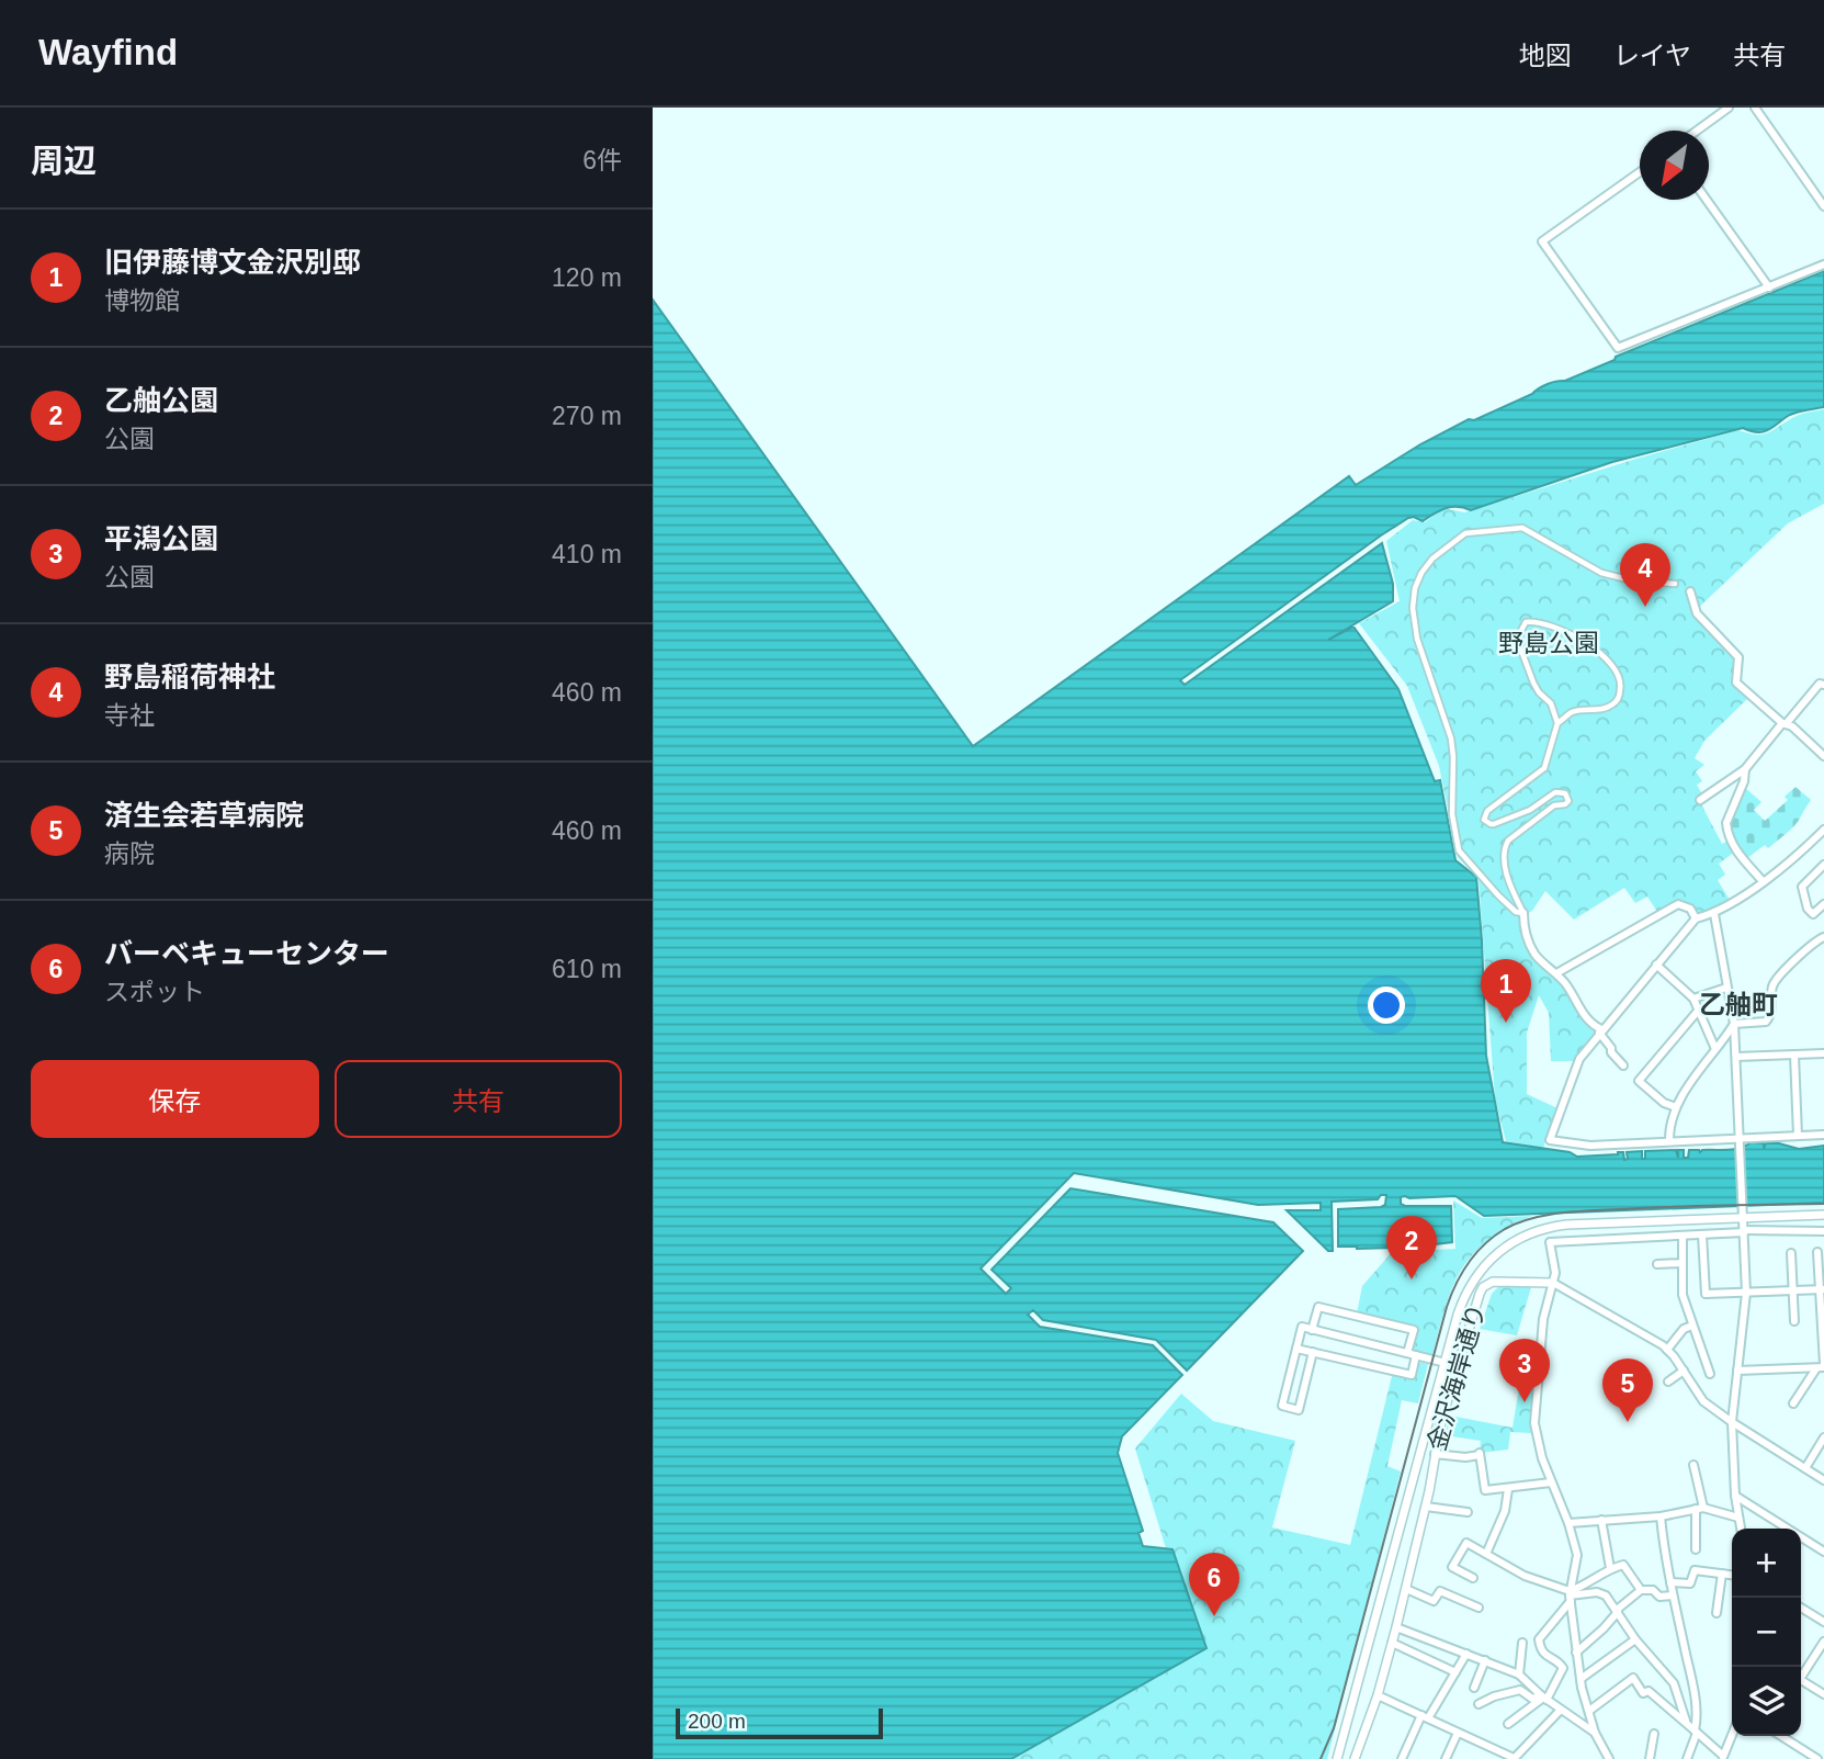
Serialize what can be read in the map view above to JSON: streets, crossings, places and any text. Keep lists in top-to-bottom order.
{
  "streets": {
    "street": ["金沢海岸通り"]
  },
  "districts": ["乙舳町"],
  "parks": ["野島公園"],
  "scale_bar": "200 m",
  "north": "bottom left",
  "page": {
    "header": "Wayfind",
    "nav": ["地図", "レイヤ", "共有"],
    "heading": ["周辺", "6件"],
    "list": [
      {
        "mark": "1",
        "name": "旧伊藤博文金沢別邸",
        "note": "博物館",
        "value": "120 m"
      },
      {
        "mark": "2",
        "name": "乙舳公園",
        "note": "公園",
        "value": "270 m"
      },
      {
        "mark": "3",
        "name": "平潟公園",
        "note": "公園",
        "value": "410 m"
      },
      {
        "mark": "4",
        "name": "野島稲荷神社",
        "note": "寺社",
        "value": "460 m"
      },
      {
        "mark": "5",
        "name": "済生会若草病院",
        "note": "病院",
        "value": "460 m"
      },
      {
        "mark": "6",
        "name": "バーベキューセンター",
        "note": "スポット",
        "value": "610 m"
      }
    ],
    "pins": [
      "4",
      "1",
      "2",
      "3",
      "5",
      "6"
    ],
    "buttons": ["保存", "共有"],
    "map_buttons": ["+", "−"],
    "scale": "200 m"
  }
}
